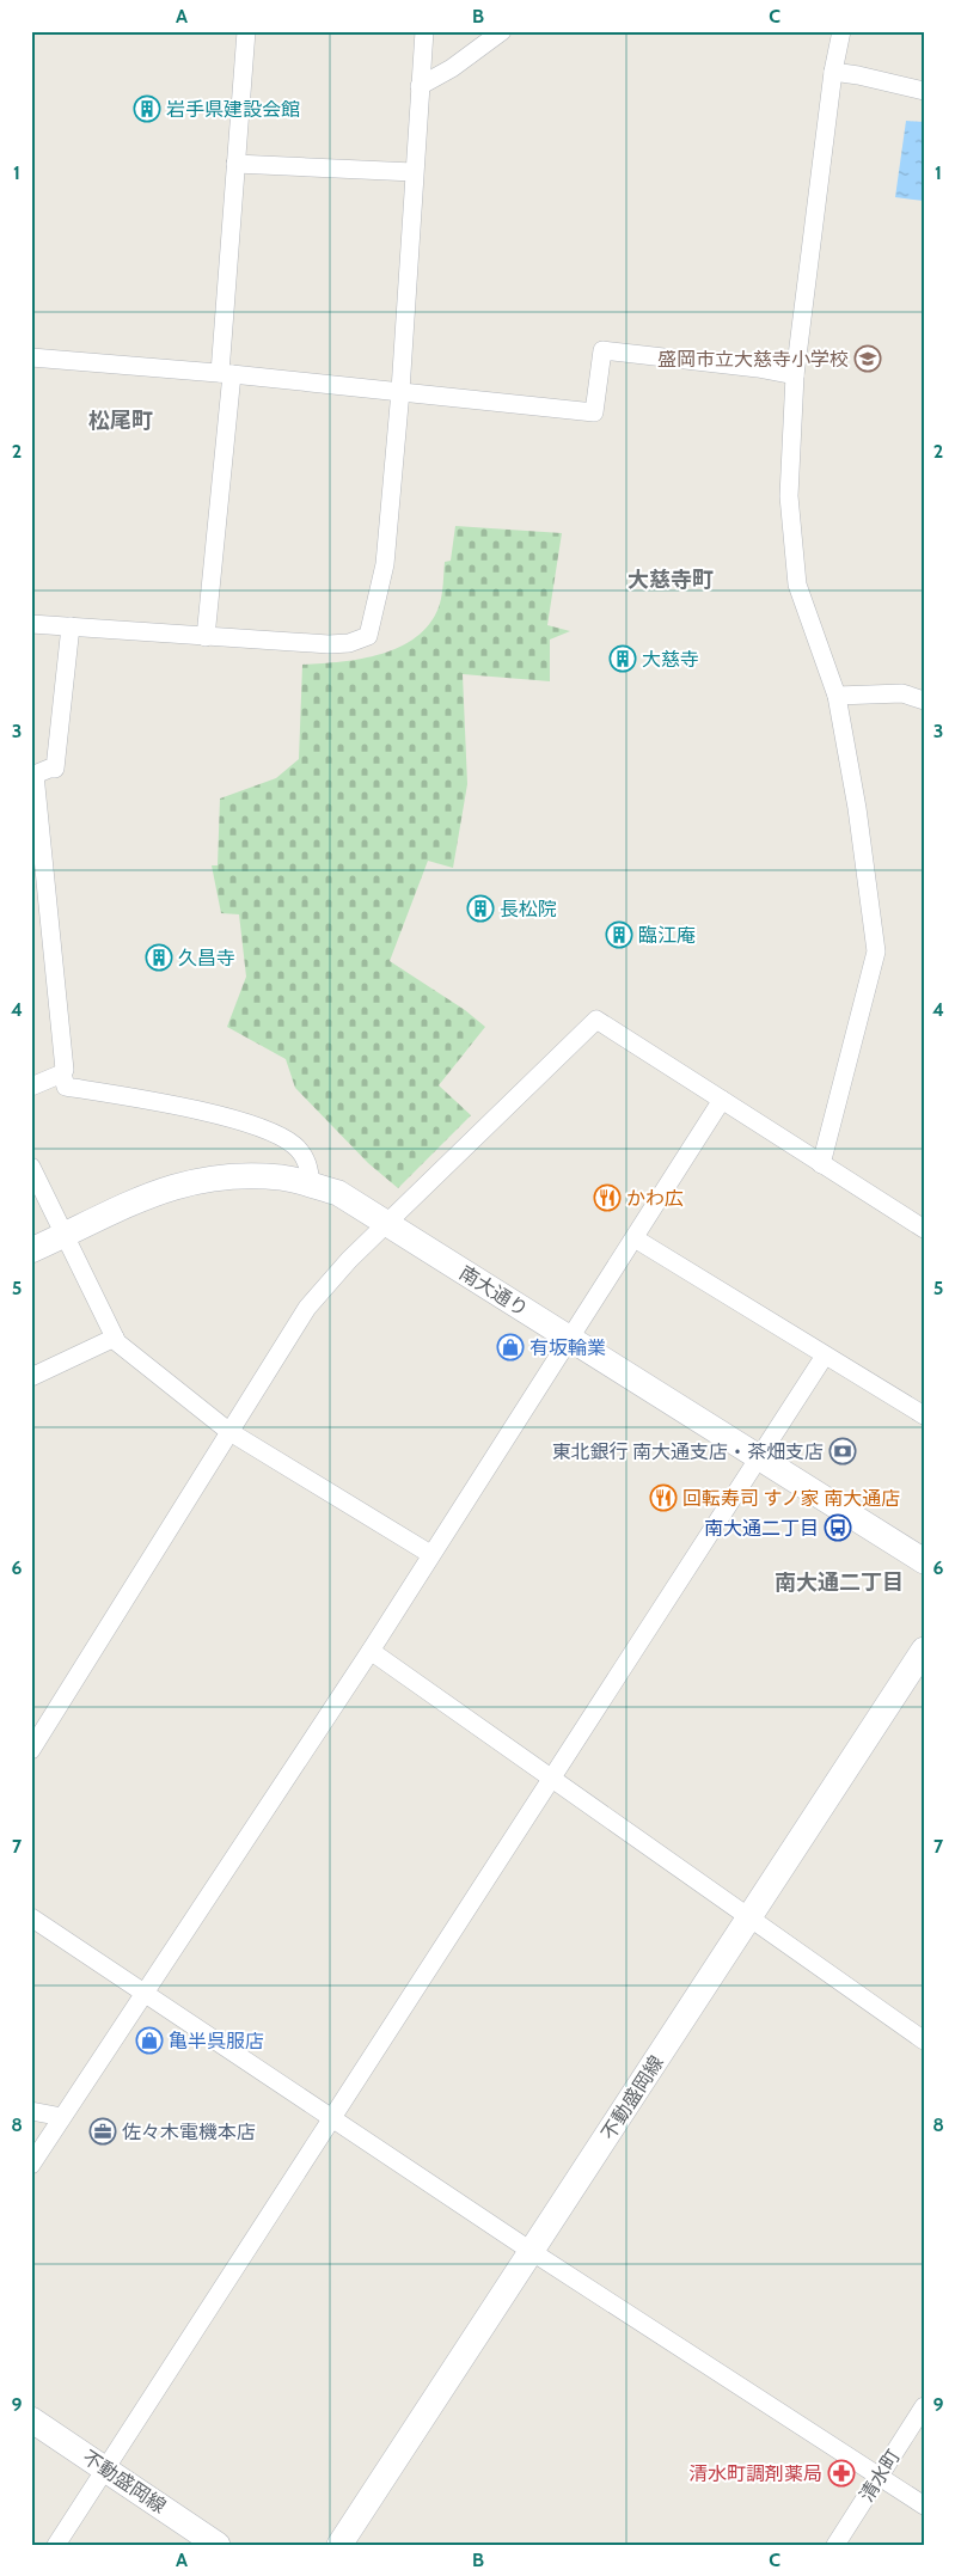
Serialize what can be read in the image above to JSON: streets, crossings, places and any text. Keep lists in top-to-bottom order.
{
  "streets": {
    "main road": ["南大通り", "不動盛岡線"],
    "street": ["清水町"]
  },
  "districts": ["松尾町", "大慈寺町", "南大通二丁目"],
  "places": {
    "building": [
      "岩手県建設会館",
      "大慈寺",
      "長松院",
      "臨江庵",
      "久昌寺"
    ],
    "school or university": ["盛岡市立大慈寺小学校"],
    "restaurant": ["かわ広", "回転寿司 すノ家 南大通店"],
    "shop": ["有坂輪業", "亀半呉服店"],
    "bank": ["東北銀行 南大通支店・茶畑支店"],
    "bus stop": ["南大通二丁目"],
    "office": ["佐々木電機本店"],
    "pharmacy": ["清水町調剤薬局"]
  },
  "grid": {
    "columns": ["A", "B", "C"],
    "rows": [
      "1",
      "2",
      "3",
      "4",
      "5",
      "6",
      "7",
      "8",
      "9"
    ]
  }
}
